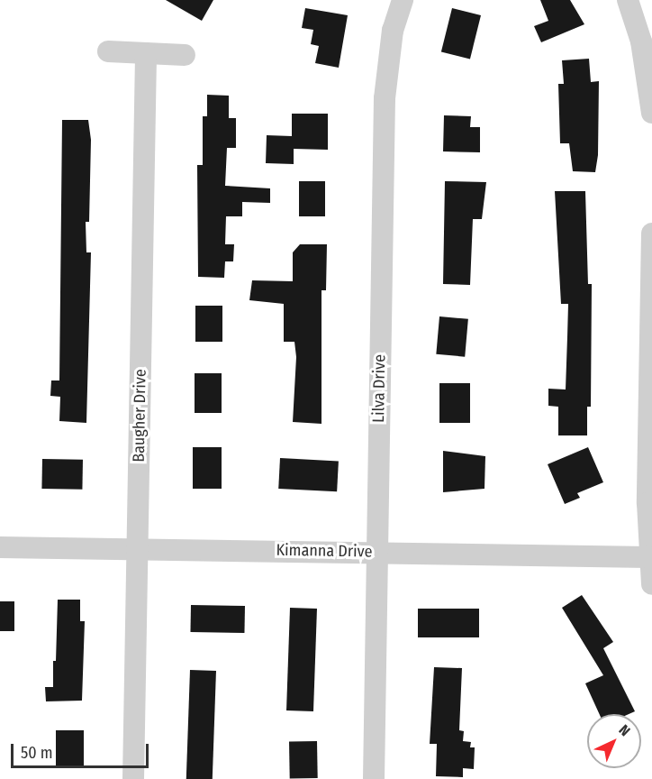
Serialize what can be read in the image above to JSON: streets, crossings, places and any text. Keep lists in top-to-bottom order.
{
  "streets": {
    "street": ["Lilva Drive", "Baugher Drive", "Kimanna Drive"]
  },
  "crossings": [
    ["Lilva Drive", "Kimanna Drive"],
    ["Baugher Drive", "Kimanna Drive"]
  ],
  "scale_bar": "50 m",
  "north": "top right"
}
